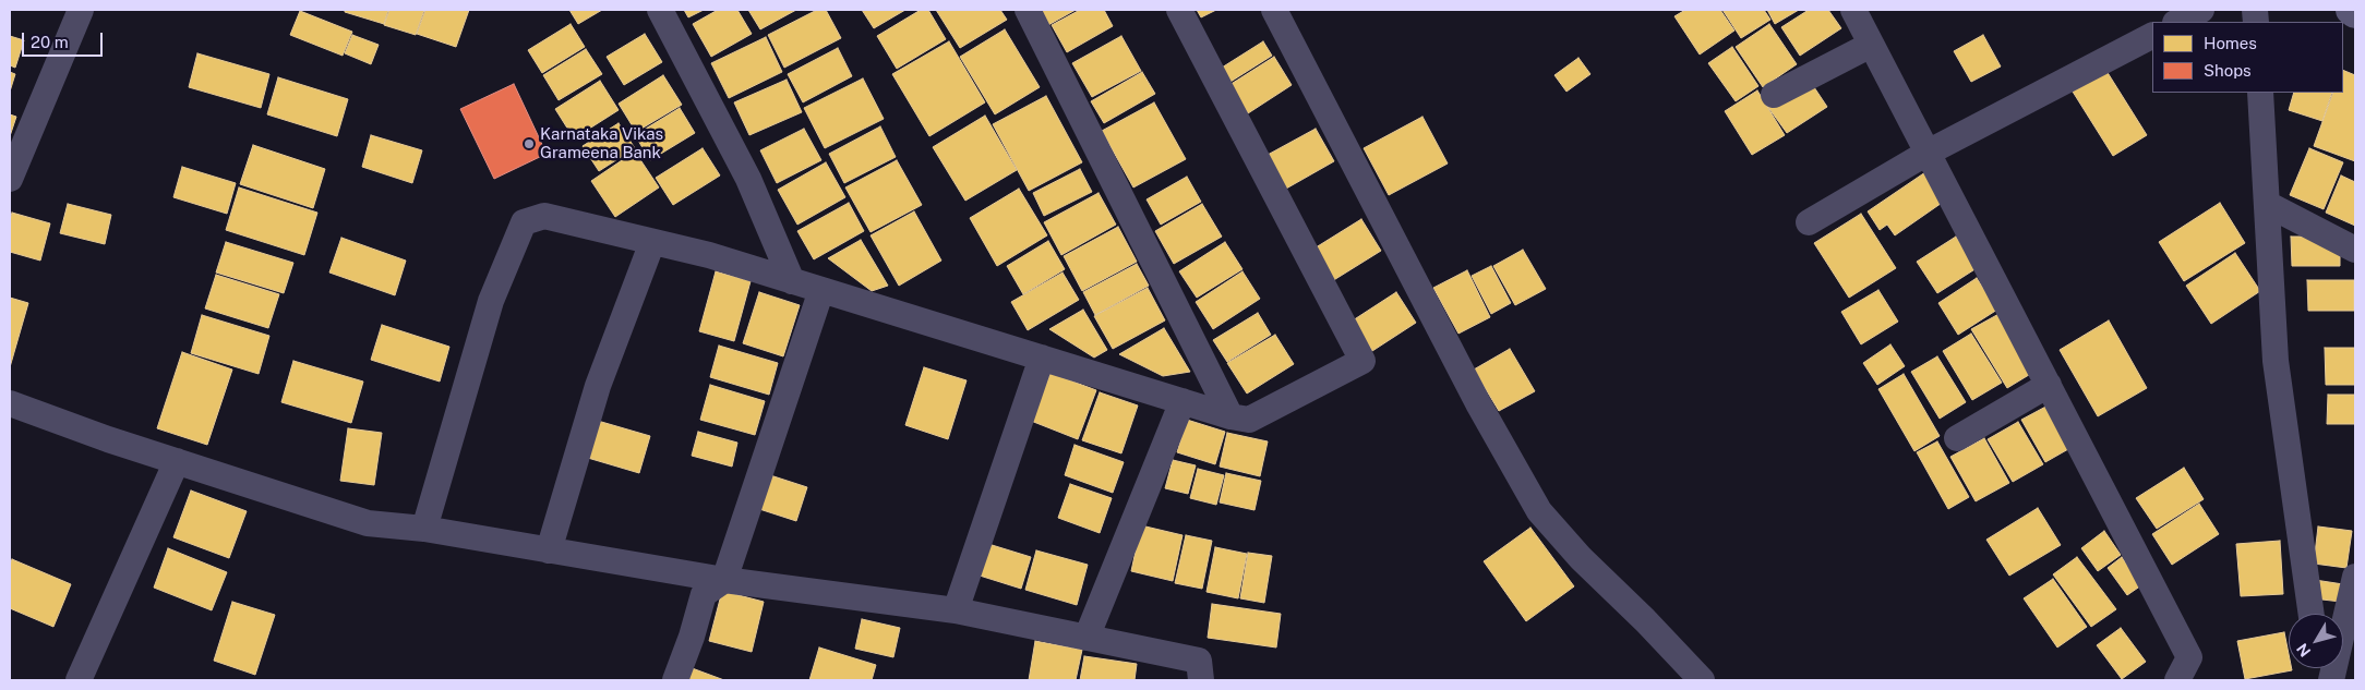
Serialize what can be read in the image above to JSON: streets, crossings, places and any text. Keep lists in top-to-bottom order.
{
  "places": ["Karnataka Vikas Grameena Bank"],
  "legend": ["Homes", "Shops"],
  "scale_bar": "20 m",
  "north": "bottom left"
}
